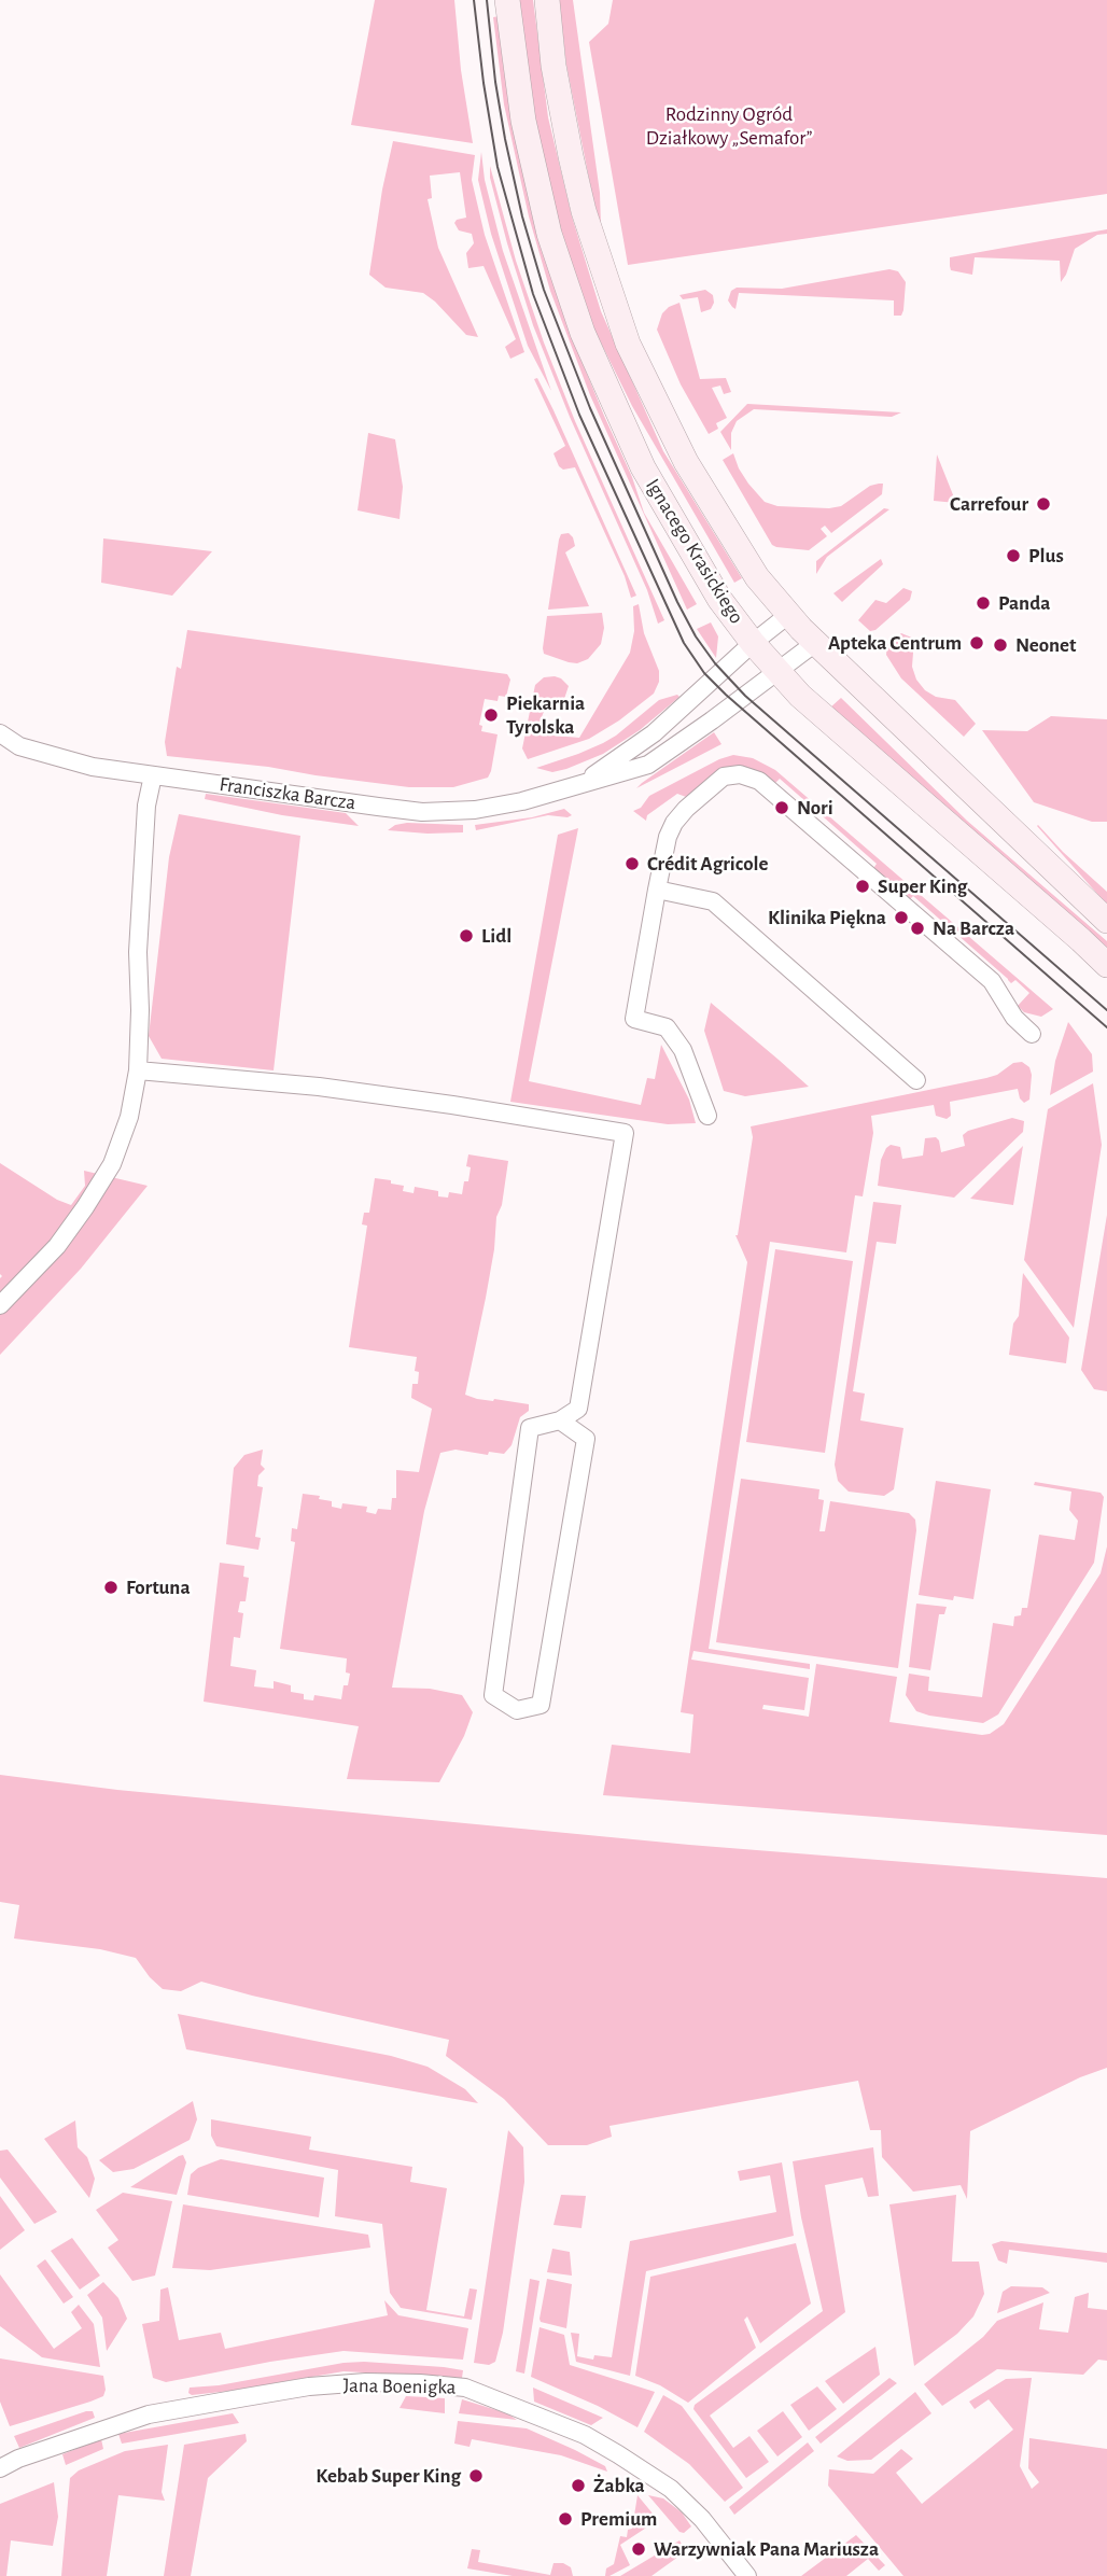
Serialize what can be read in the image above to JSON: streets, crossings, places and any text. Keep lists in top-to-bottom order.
{
  "streets": {
    "main road": ["Ignacego Krasickiego"],
    "street": ["Franciszka Barcza", "Jana Boenigka"]
  },
  "crossings": [
    ["Ignacego Krasickiego", "Franciszka Barcza"]
  ],
  "parks": ["Rodzinny Ogród Działkowy „Semafor”"],
  "places": [
    "Carrefour",
    "Plus",
    "Panda",
    "Apteka Centrum",
    "Neonet",
    "Piekarnia Tyrolska",
    "Nori",
    "Crédit Agricole",
    "Super King",
    "Klinika Piękna",
    "Na Barcza",
    "Lidl",
    "Fortuna",
    "Kebab Super King",
    "Żabka",
    "Premium",
    "Warzywniak Pana Mariusza"
  ]
}
